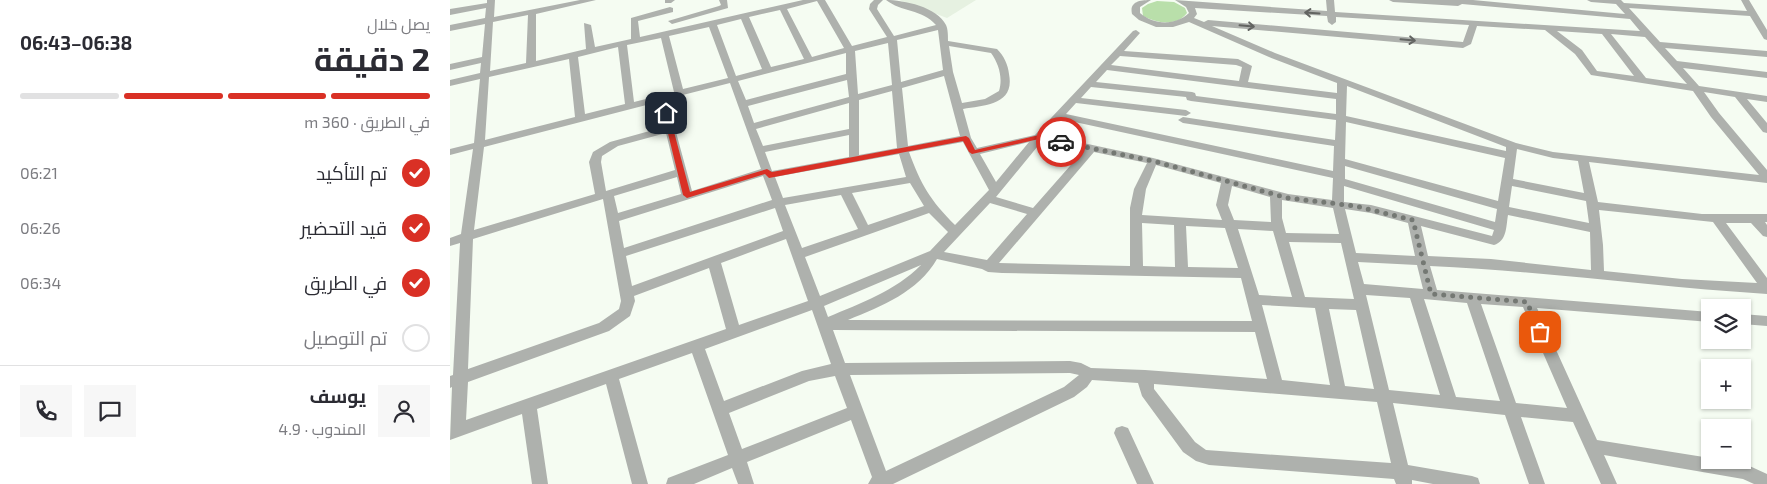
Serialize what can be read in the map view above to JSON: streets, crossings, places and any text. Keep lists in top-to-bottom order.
{
  "page": {
    "heading": ["2 دقيقة", "يصل خلال", "06:38–06:43"],
    "panel": ["يوسف", "المندوب · 4.9"],
    "bar": "في الطريق · 360 m",
    "list": [
      ["تم التأكيد", "06:21"],
      ["قيد التحضير", "06:26"],
      ["في الطريق", "06:34"],
      "تم التوصيل"
    ],
    "map_buttons": ["+", "−"]
  }
}
